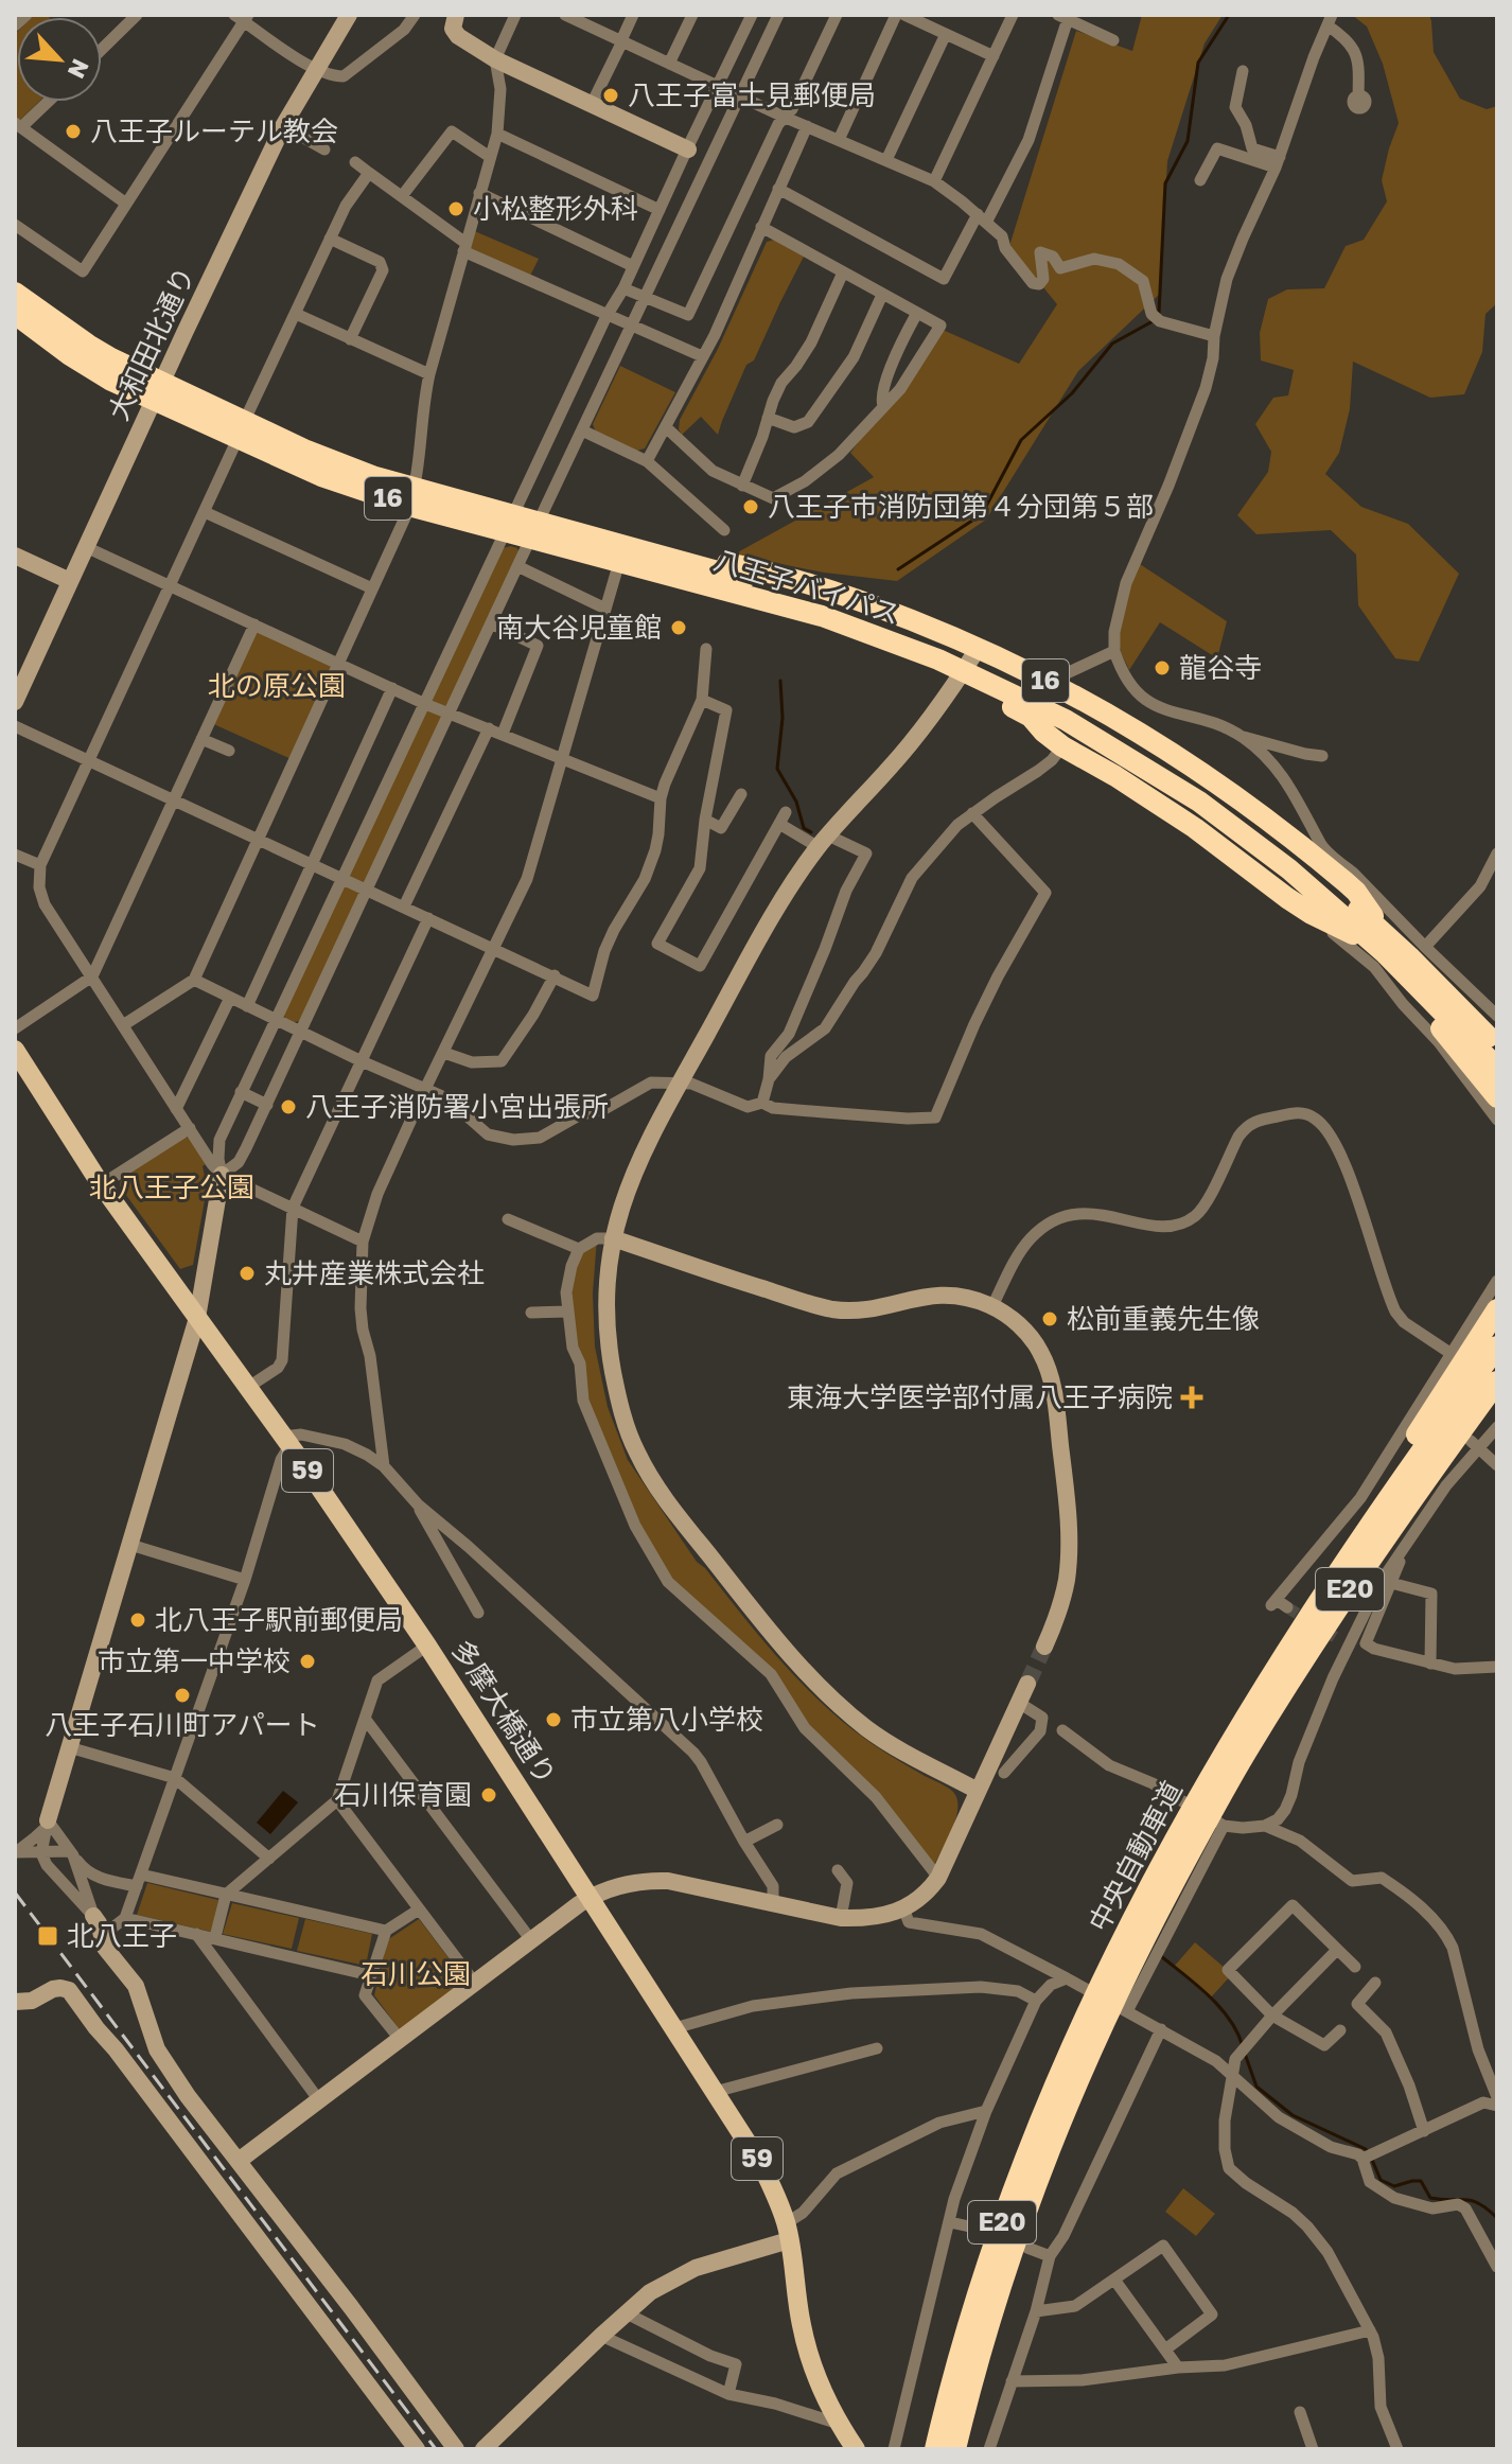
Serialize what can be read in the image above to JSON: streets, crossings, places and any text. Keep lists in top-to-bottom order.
{
  "streets": {
    "highway": [
      "16",
      "八王子バイパス",
      "E20",
      "中央自動車道"
    ],
    "main road": ["59", "多摩大橋通り"],
    "street": ["大和田北通り"]
  },
  "crossings": [
    ["大和田北通り", "八王子バイパス"],
    ["16", "八王子バイパス"]
  ],
  "parks": ["北の原公園", "北八王子公園", "石川公園"],
  "places": {
    "other": [
      "八王子富士見郵便局",
      "八王子ルーテル教会",
      "小松整形外科",
      "八王子市消防団第４分団第５部",
      "南大谷児童館",
      "龍谷寺",
      "八王子消防署小宮出張所",
      "丸井産業株式会社",
      "松前重義先生像",
      "北八王子駅前郵便局",
      "市立第一中学校",
      "八王子石川町アパート",
      "市立第八小学校",
      "石川保育園"
    ],
    "health": ["東海大学医学部付属八王子病院"],
    "transit": ["北八王子"]
  },
  "north": "bottom right"
}
